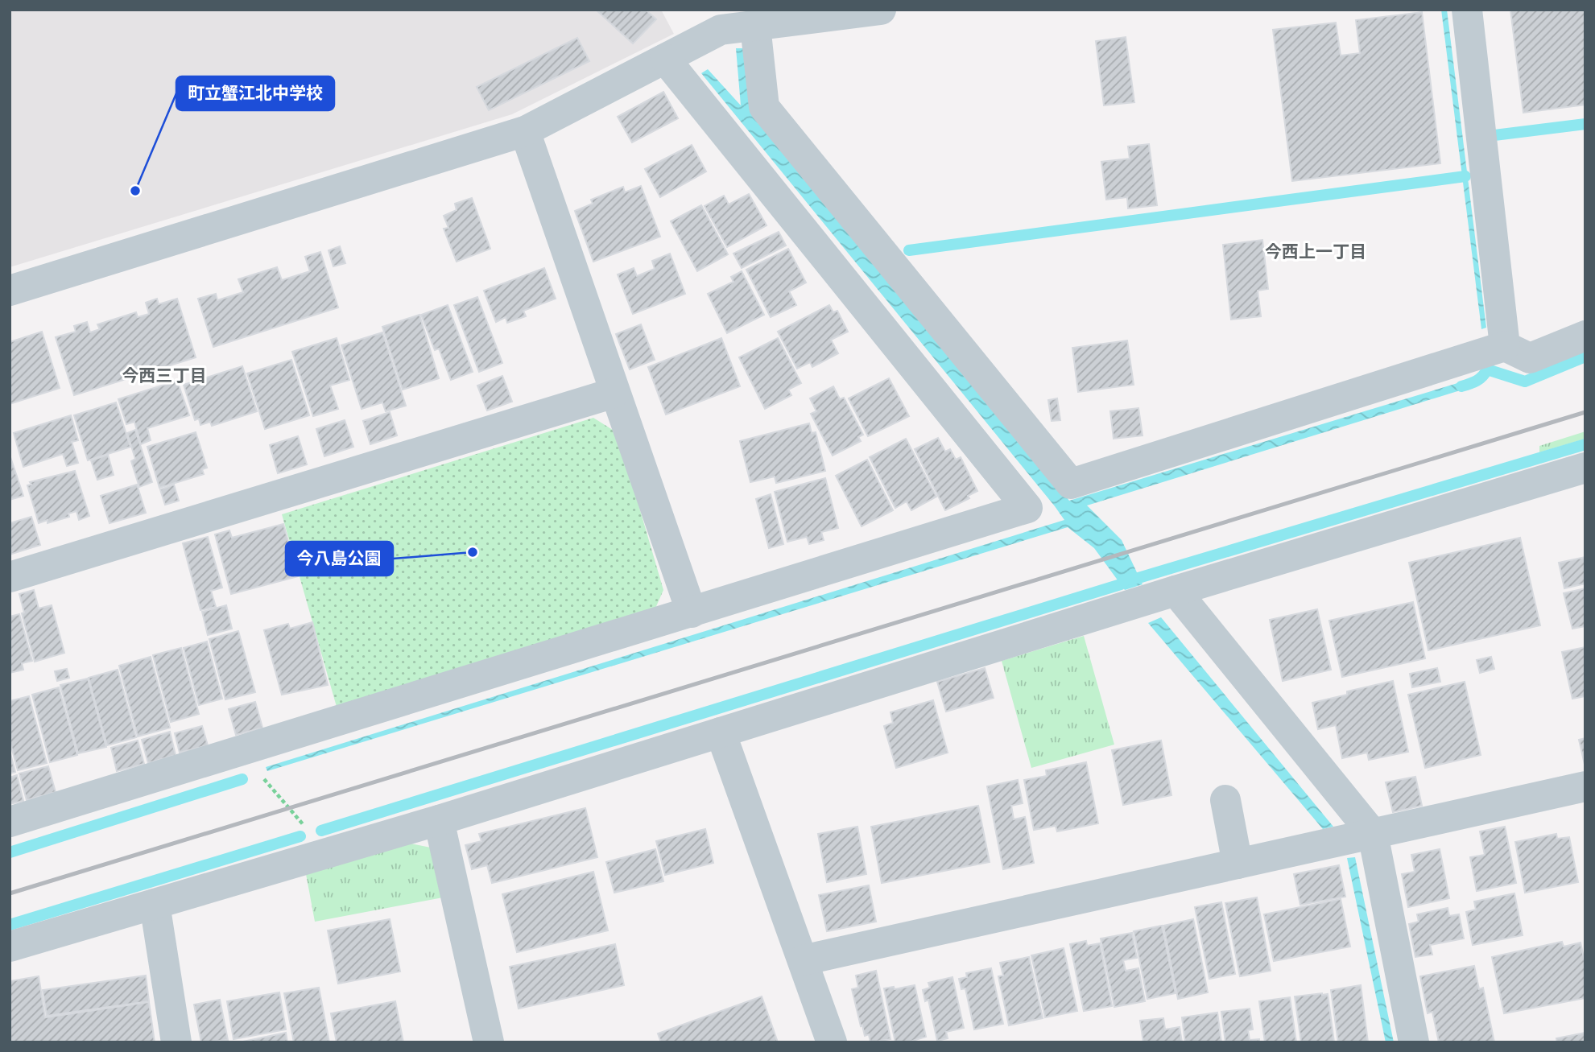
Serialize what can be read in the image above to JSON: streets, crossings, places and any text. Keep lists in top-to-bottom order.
{
  "districts": ["今西上一丁目", "今西三丁目"],
  "places": ["町立蟹江北中学校", "今八島公園"]
}
